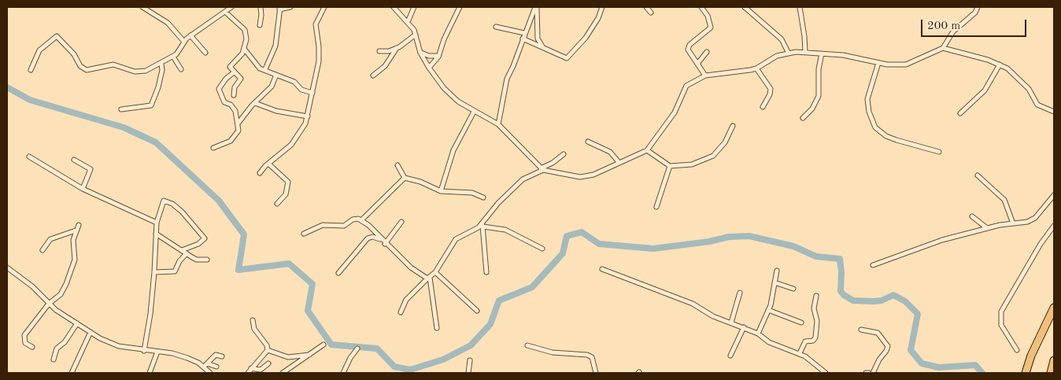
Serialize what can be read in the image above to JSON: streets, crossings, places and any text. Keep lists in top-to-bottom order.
{
  "scale_bar": "200 m"
}
